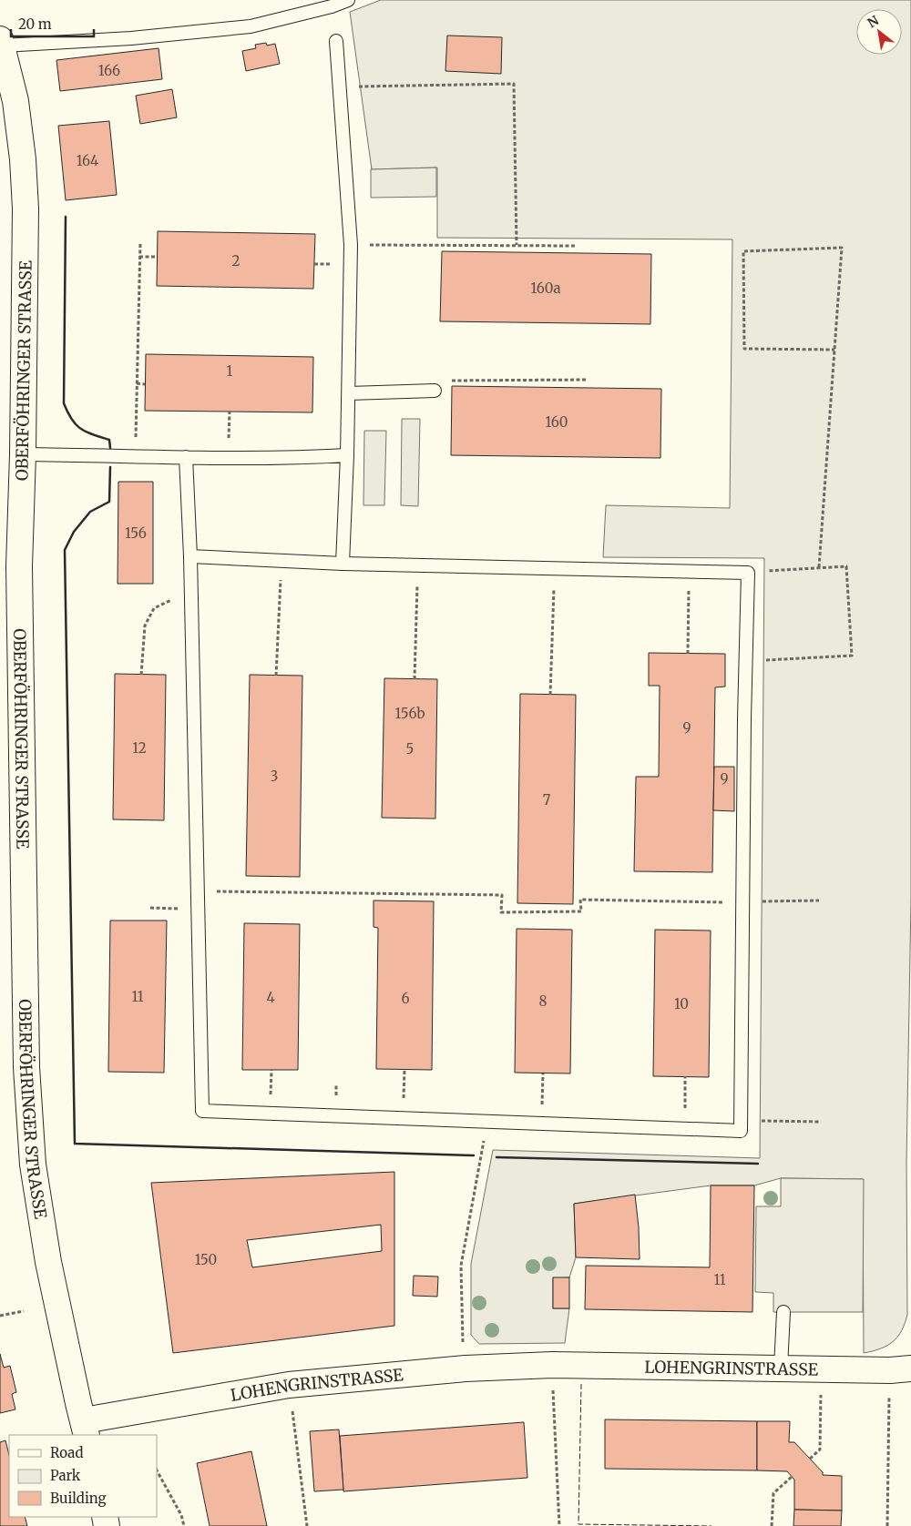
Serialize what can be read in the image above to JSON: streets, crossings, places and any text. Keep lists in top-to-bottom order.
{
  "streets": {
    "main road": ["OBERFÖHRINGER STRASSE", "LOHENGRINSTRASSE"]
  },
  "crossings": [
    ["OBERFÖHRINGER STRASSE", "LOHENGRINSTRASSE"]
  ],
  "house_numbers": [
    "166",
    "164",
    "2",
    "160a",
    "1",
    "160",
    "156",
    "156b",
    "9",
    "12",
    "5",
    "3",
    "9",
    "7",
    "11",
    "4",
    "6",
    "8",
    "10",
    "150",
    "11"
  ],
  "legend": ["Road", "Park", "Building"],
  "scale_bar": "20 m",
  "north": "top left"
}
